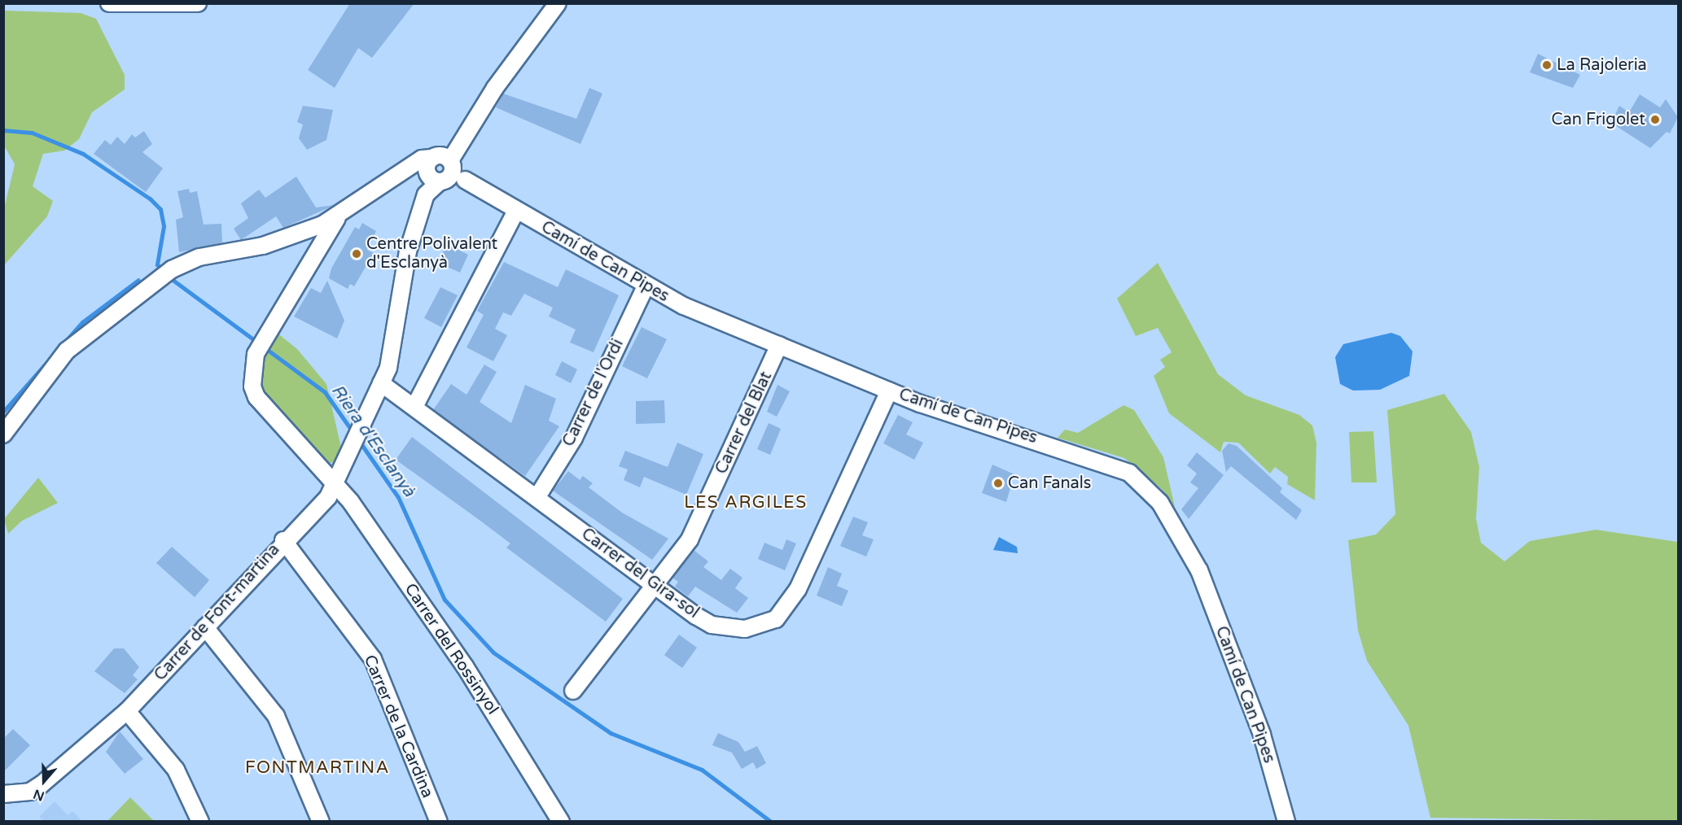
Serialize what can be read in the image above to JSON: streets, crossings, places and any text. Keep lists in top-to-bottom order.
{
  "streets": {
    "street": [
      "Camí de Can Pipes",
      "Carrer de l'Ordi",
      "Carrer del Blat",
      "Carrer del Gira-sol",
      "Carrer de Font-martina",
      "Carrer del Rossinyol",
      "Carrer de la Cardina"
    ]
  },
  "crossings": [
    ["Camí de Can Pipes", "Carrer de l'Ordi"],
    ["Camí de Can Pipes", "Carrer del Blat"],
    ["Camí de Can Pipes", "Carrer del Gira-sol"],
    ["Camí de Can Pipes", "Carrer de Font-martina"],
    ["Carrer de l'Ordi", "Carrer del Gira-sol"],
    ["Carrer del Blat", "Carrer del Gira-sol"],
    ["Carrer del Gira-sol", "Carrer de Font-martina"],
    ["Carrer de Font-martina", "Carrer del Rossinyol"],
    ["Carrer de Font-martina", "Carrer de la Cardina"]
  ],
  "districts": ["LES ARGILES", "FONTMARTINA"],
  "water": ["Riera d'Esclanyà"],
  "places": [
    "La Rajoleria",
    "Can Frigolet",
    "Centre Polivalent d'Esclanyà",
    "Can Fanals"
  ],
  "north": "bottom"
}
